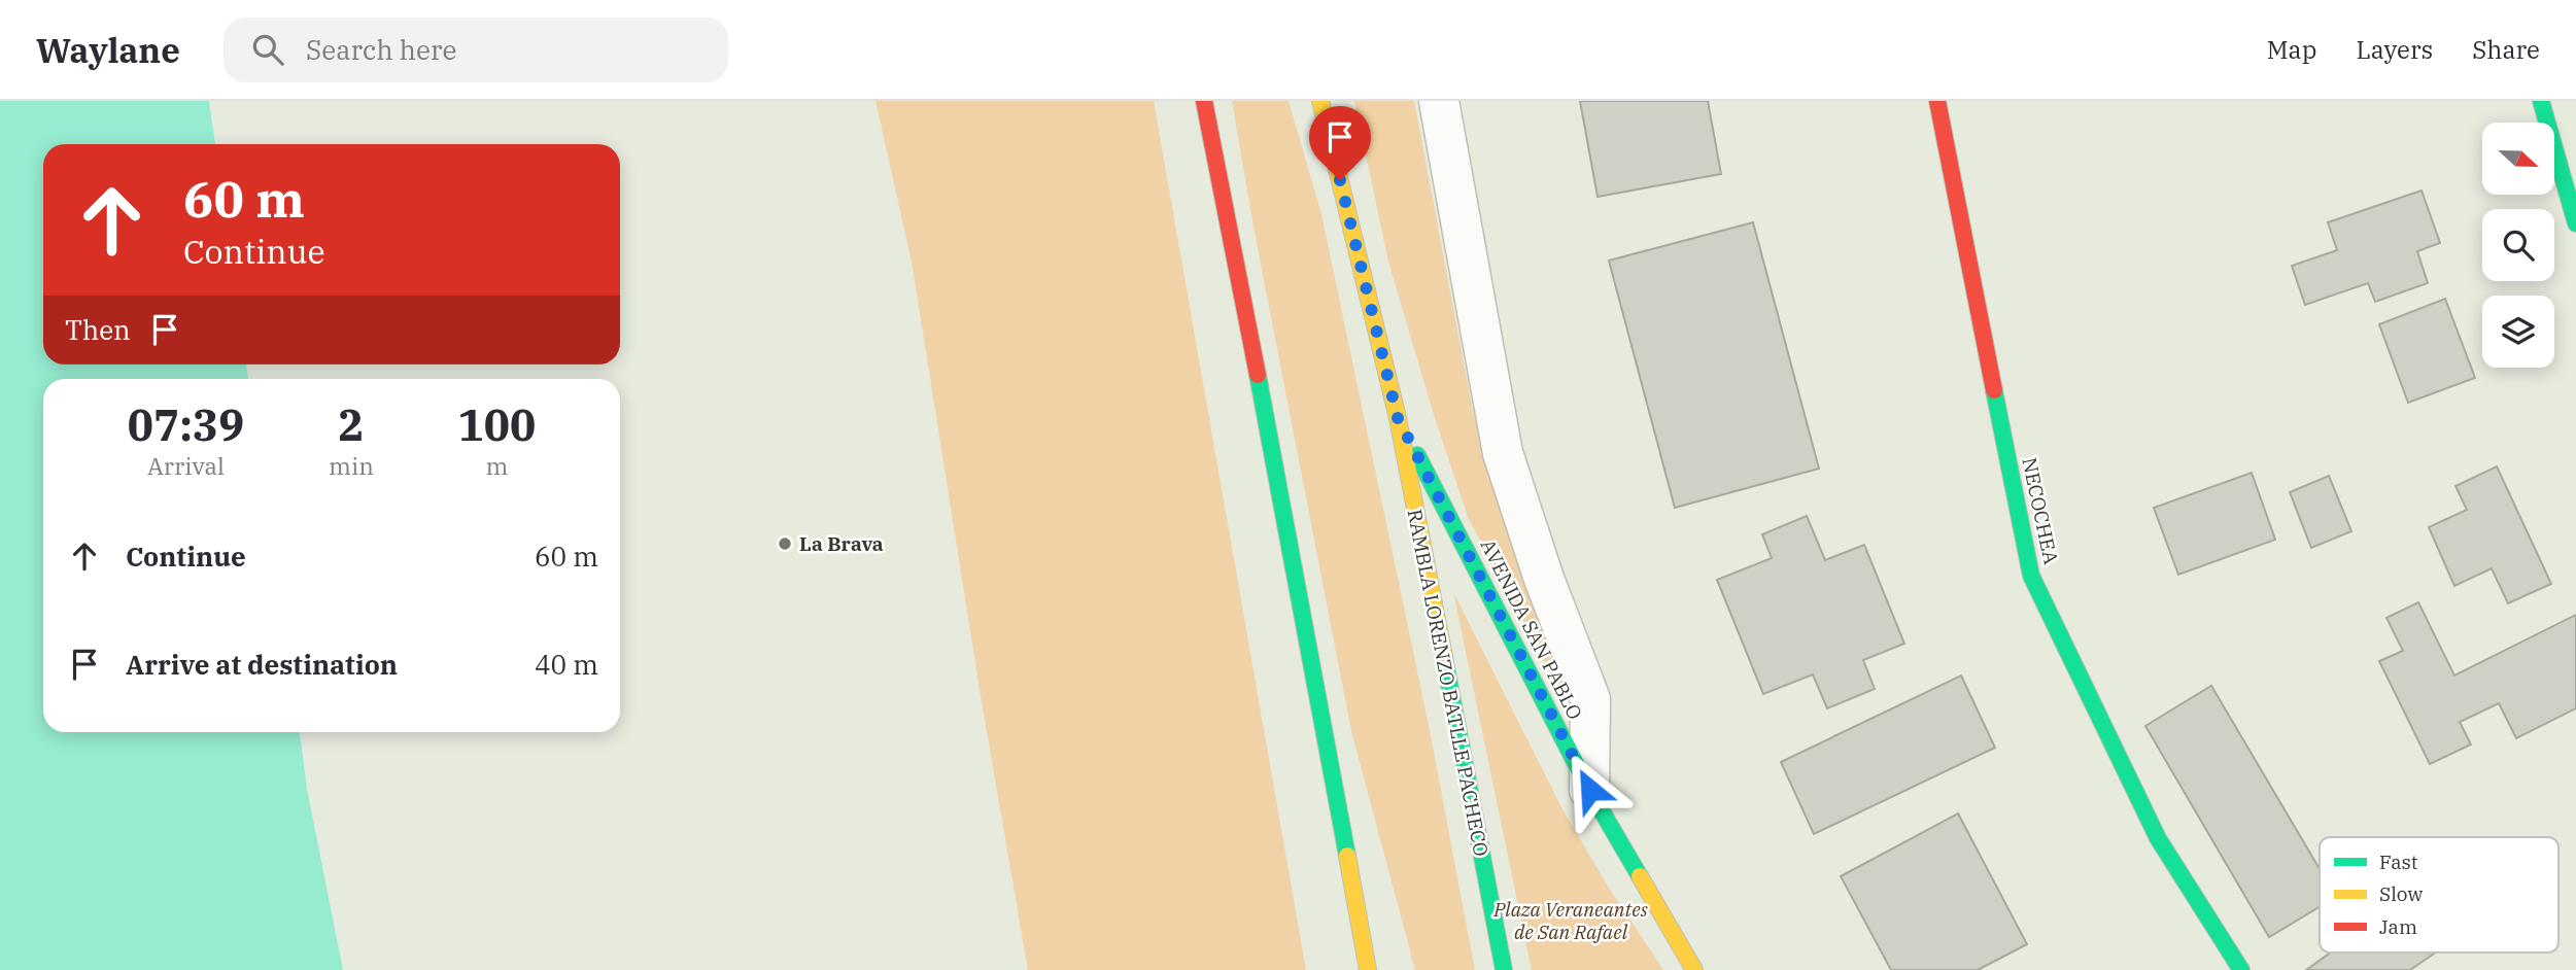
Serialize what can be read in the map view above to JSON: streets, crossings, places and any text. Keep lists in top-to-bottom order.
{
  "streets": {
    "main road": ["NECOCHEA", "AVENIDA SAN PABLO", "RAMBLA LORENZO BATLLE PACHECO"]
  },
  "crossings": [
    ["AVENIDA SAN PABLO", "RAMBLA LORENZO BATLLE PACHECO"]
  ],
  "parks": ["Plaza Veraneantes de San Rafael"],
  "places": ["La Brava"],
  "legend": ["Fast", "Slow", "Jam"],
  "north": "right",
  "page": {
    "header": "Waylane",
    "search": "Search here",
    "nav": ["Map", "Layers", "Share"],
    "turn": ["60 m", "Continue"],
    "then": "Then",
    "eta": [
      "07:39",
      "Arrival",
      "2",
      "min",
      "100",
      "m"
    ],
    "list": [
      {
        "name": "Continue",
        "value": "60 m"
      },
      {
        "name": "Arrive at destination",
        "value": "40 m"
      }
    ]
  }
}
